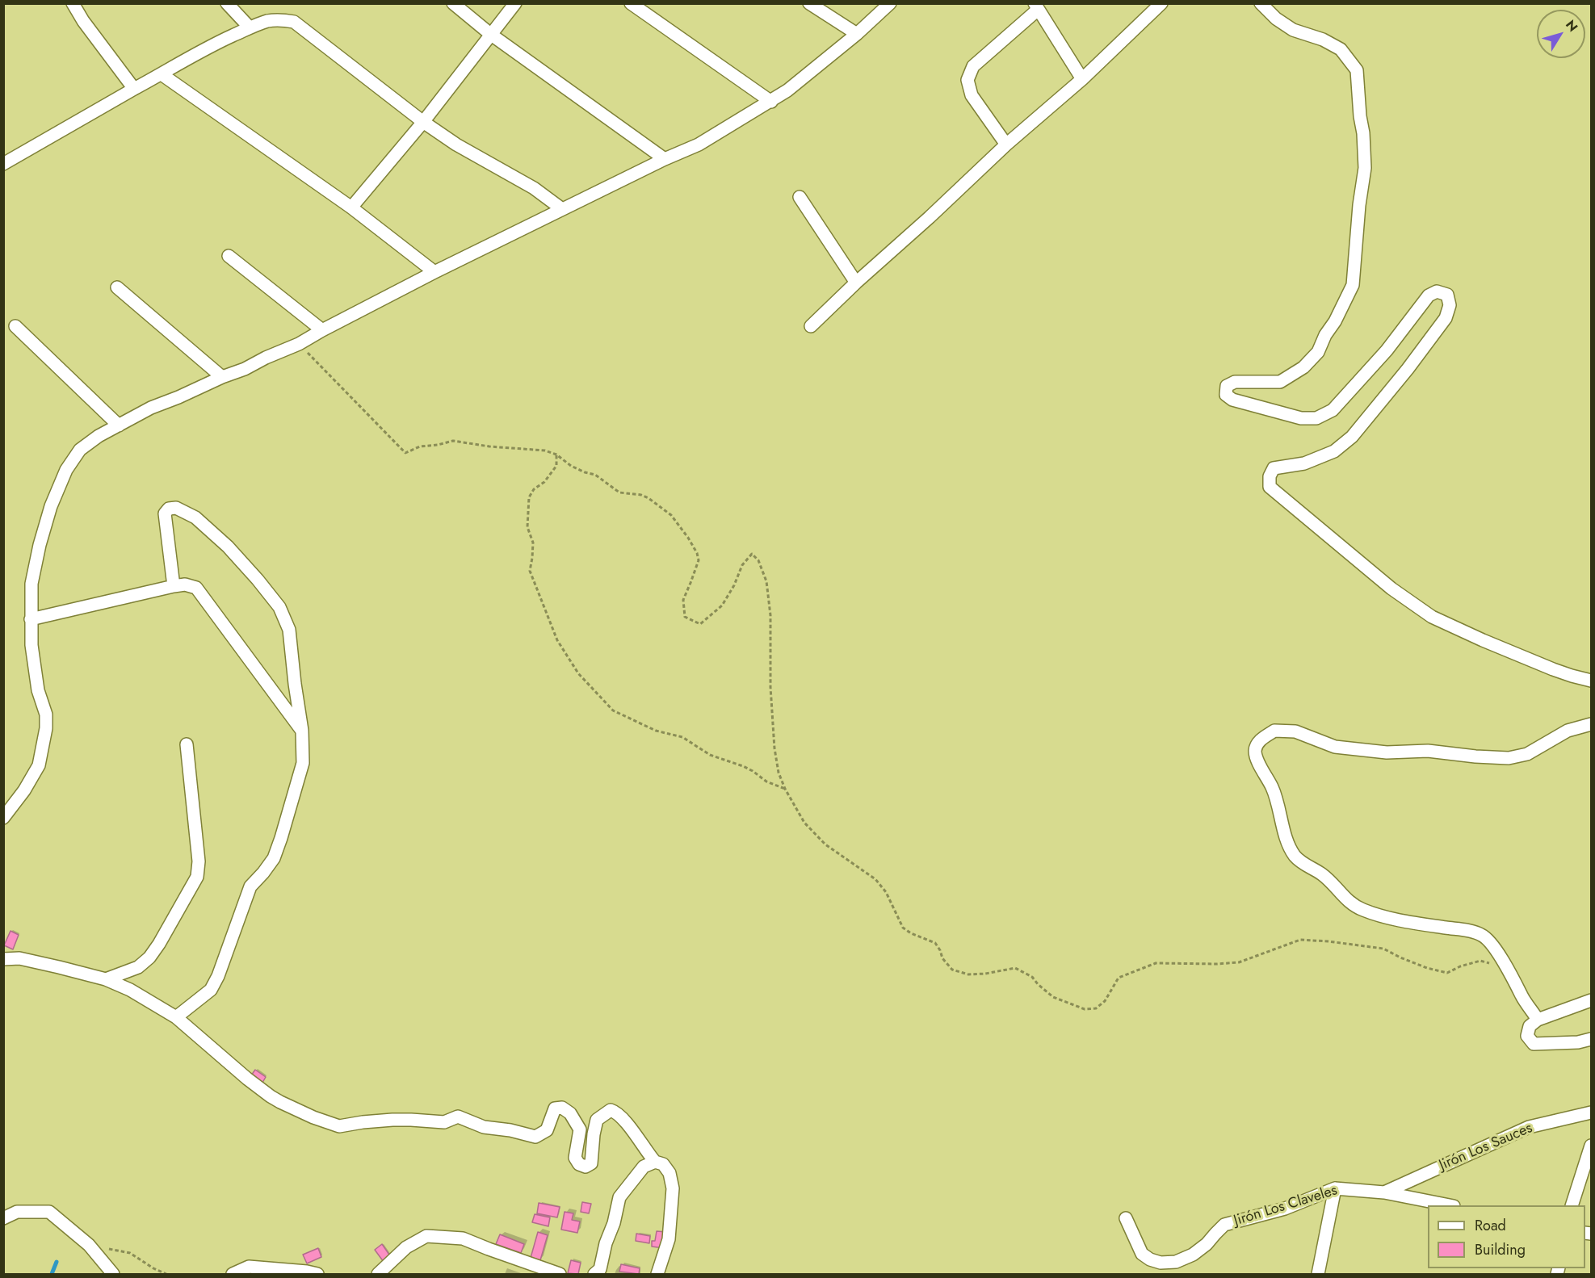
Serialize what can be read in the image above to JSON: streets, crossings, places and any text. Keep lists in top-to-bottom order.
{
  "streets": {
    "street": ["Jirón Los Sauces", "Jirón Los Claveles"]
  },
  "crossings": [
    ["Jirón Los Sauces", "Jirón Los Claveles"]
  ],
  "legend": ["Road", "Building"],
  "north": "top right"
}
